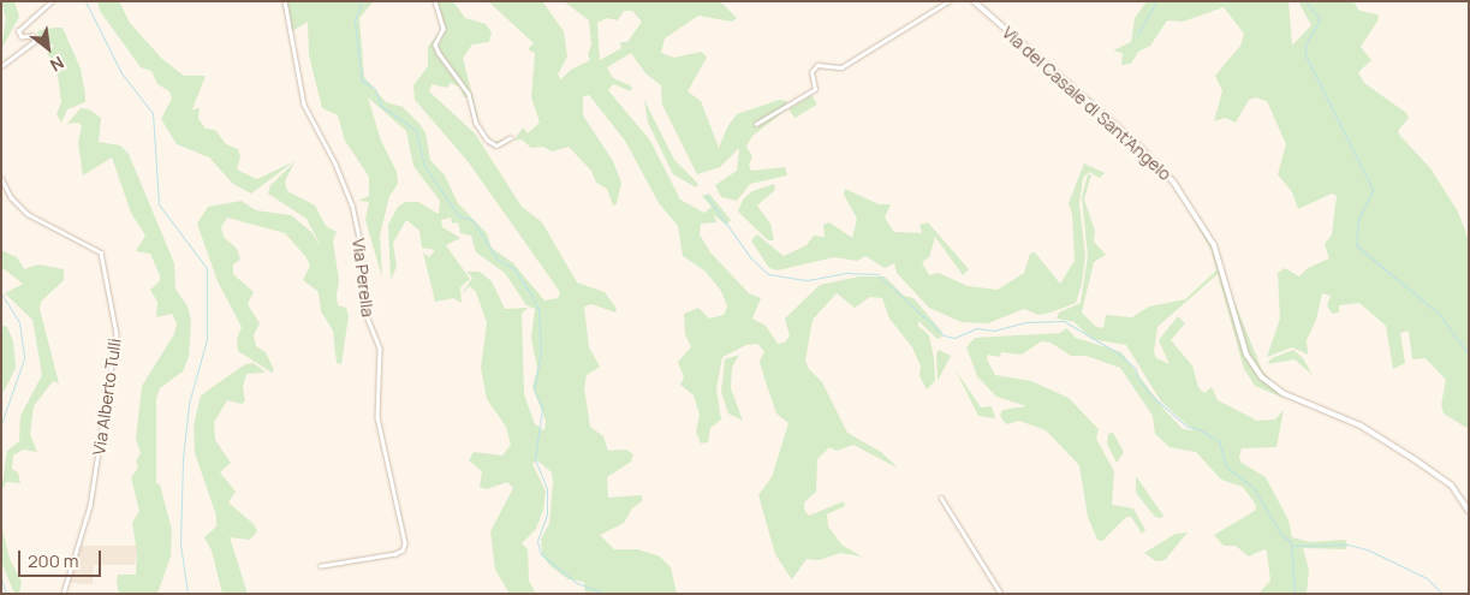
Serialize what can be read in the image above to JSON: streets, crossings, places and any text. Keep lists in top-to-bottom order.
{
  "streets": {
    "main road": ["Via del Casale di Sant'Angelo"],
    "street": ["Via Perella", "Via Alberto Tulli"]
  },
  "scale_bar": "200 m",
  "north": "bottom right"
}
